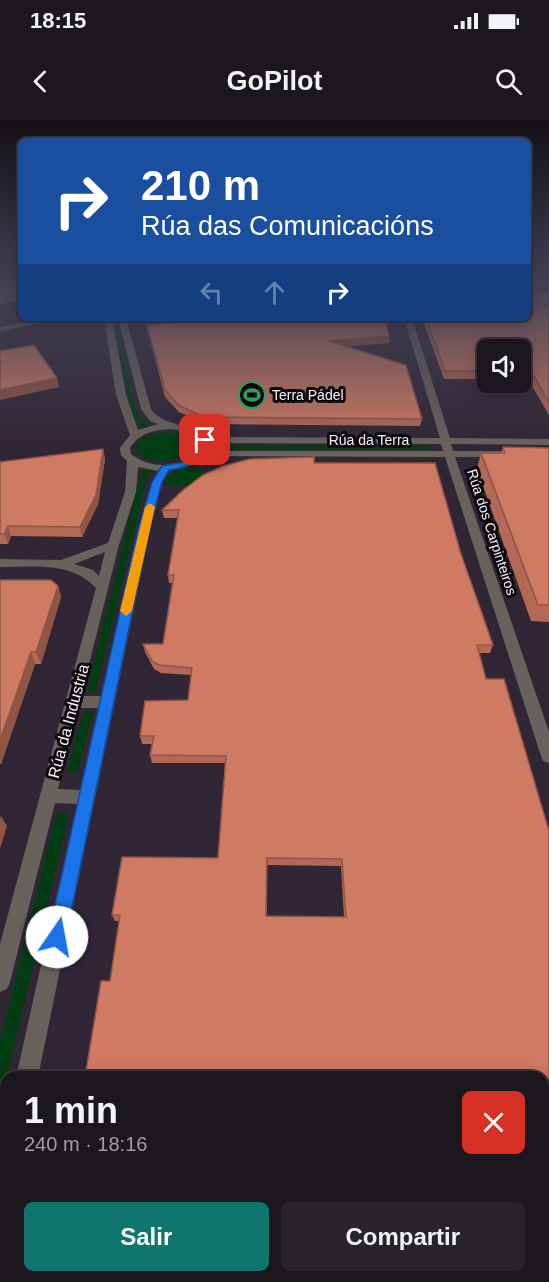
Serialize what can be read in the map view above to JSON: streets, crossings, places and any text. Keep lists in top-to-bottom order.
{
  "streets": {
    "street": ["Rúa da Terra", "Rúa dos Carpinteiros", "Rúa da Industria"]
  },
  "crossings": [
    ["Rúa da Terra", "Rúa dos Carpinteiros"],
    ["Rúa da Terra", "Rúa da Industria"]
  ],
  "places": {
    "sports": ["Terra Pádel"]
  },
  "page": {
    "status": "18:15",
    "header": "GoPilot",
    "turn": ["210 m", "Rúa das Comunicacións"],
    "heading": ["1 min", "240 m · 18:16"],
    "buttons": ["Salir", "Compartir"]
  }
}
